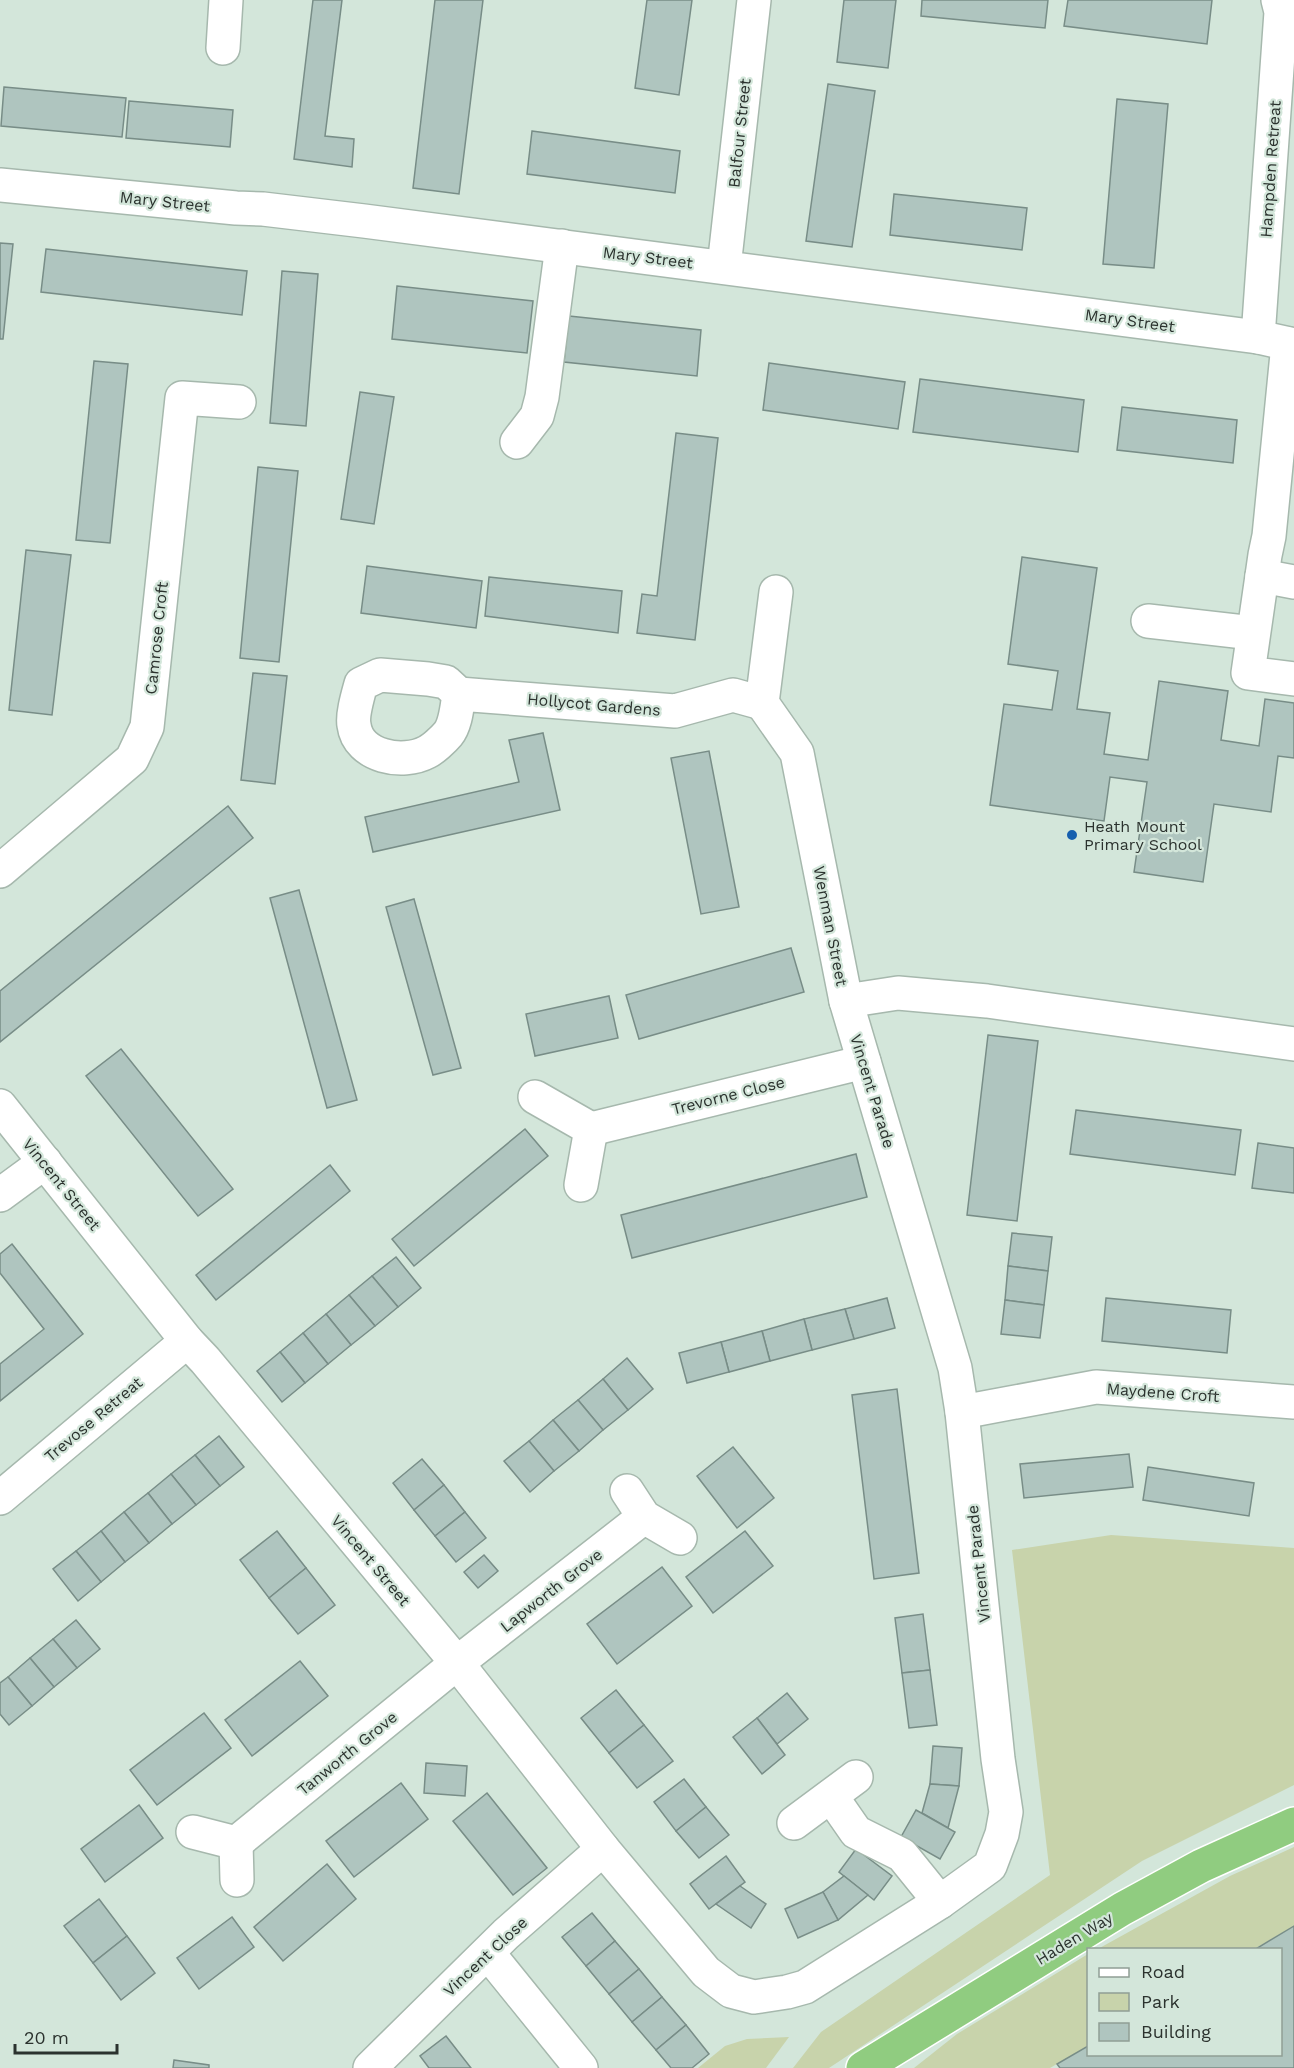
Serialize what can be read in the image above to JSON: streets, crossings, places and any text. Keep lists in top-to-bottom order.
{
  "streets": {
    "highway": ["Haden Way"],
    "street": [
      "Balfour Street",
      "Hampden Retreat",
      "Mary Street",
      "Camrose Croft",
      "Hollycot Gardens",
      "Wenman Street",
      "Vincent Parade",
      "Trevorne Close",
      "Vincent Street",
      "Maydene Croft",
      "Trevose Retreat",
      "Lapworth Grove",
      "Tanworth Grove",
      "Vincent Close"
    ]
  },
  "crossings": [
    ["Balfour Street", "Mary Street"],
    ["Hampden Retreat", "Mary Street"],
    ["Hollycot Gardens", "Wenman Street"],
    ["Wenman Street", "Vincent Parade"],
    ["Vincent Parade", "Trevorne Close"],
    ["Vincent Parade", "Vincent Street"],
    ["Vincent Parade", "Maydene Croft"],
    ["Vincent Street", "Trevose Retreat"],
    ["Vincent Street", "Lapworth Grove"],
    ["Vincent Street", "Tanworth Grove"],
    ["Vincent Street", "Vincent Close"],
    ["Lapworth Grove", "Tanworth Grove"]
  ],
  "places": ["Heath Mount Primary School"],
  "legend": ["Road", "Park", "Building"],
  "scale_bar": "20 m"
}
